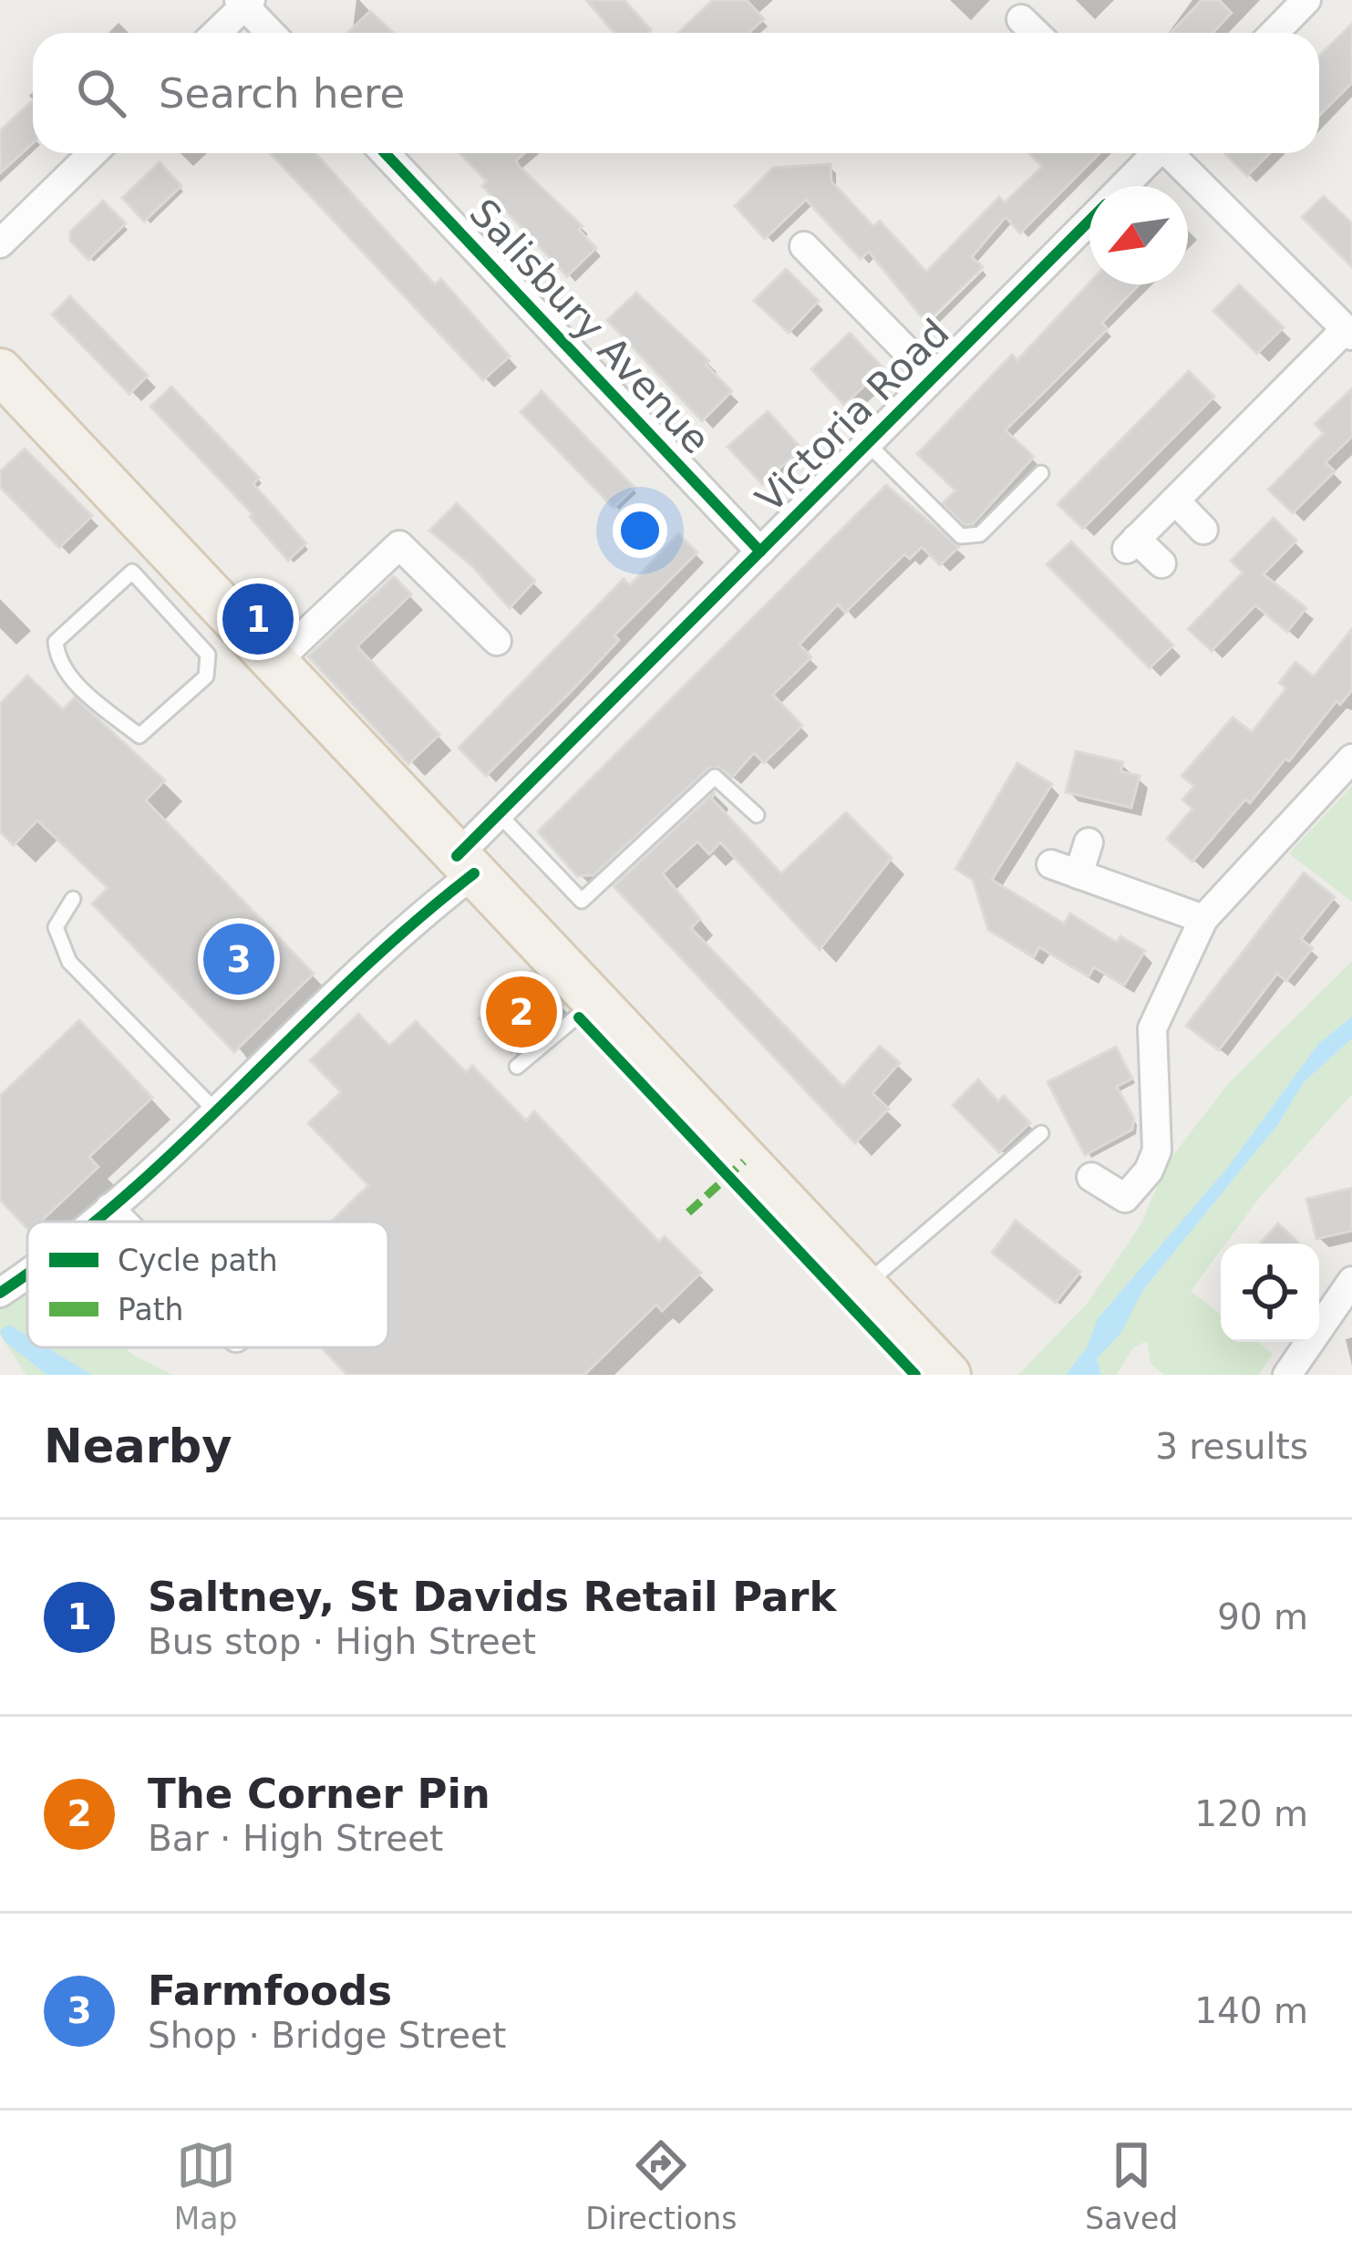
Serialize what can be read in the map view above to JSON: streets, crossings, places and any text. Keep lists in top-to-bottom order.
{
  "streets": {
    "street": ["Salisbury Avenue", "Victoria Road"]
  },
  "crossings": [
    ["Salisbury Avenue", "Victoria Road"]
  ],
  "legend": ["Cycle path", "Path"],
  "north": "bottom left",
  "page": {
    "search": "Search here",
    "pins": ["1", "3", "2"],
    "heading": ["Nearby", "3 results"],
    "list": [
      {
        "mark": "1",
        "name": "Saltney, St Davids Retail Park",
        "note": "Bus stop · High Street",
        "value": "90 m"
      },
      {
        "mark": "2",
        "name": "The Corner Pin",
        "note": "Bar · High Street",
        "value": "120 m"
      },
      {
        "mark": "3",
        "name": "Farmfoods",
        "note": "Shop · Bridge Street",
        "value": "140 m"
      }
    ],
    "nav": ["Map", "Directions", "Saved"]
  }
}
